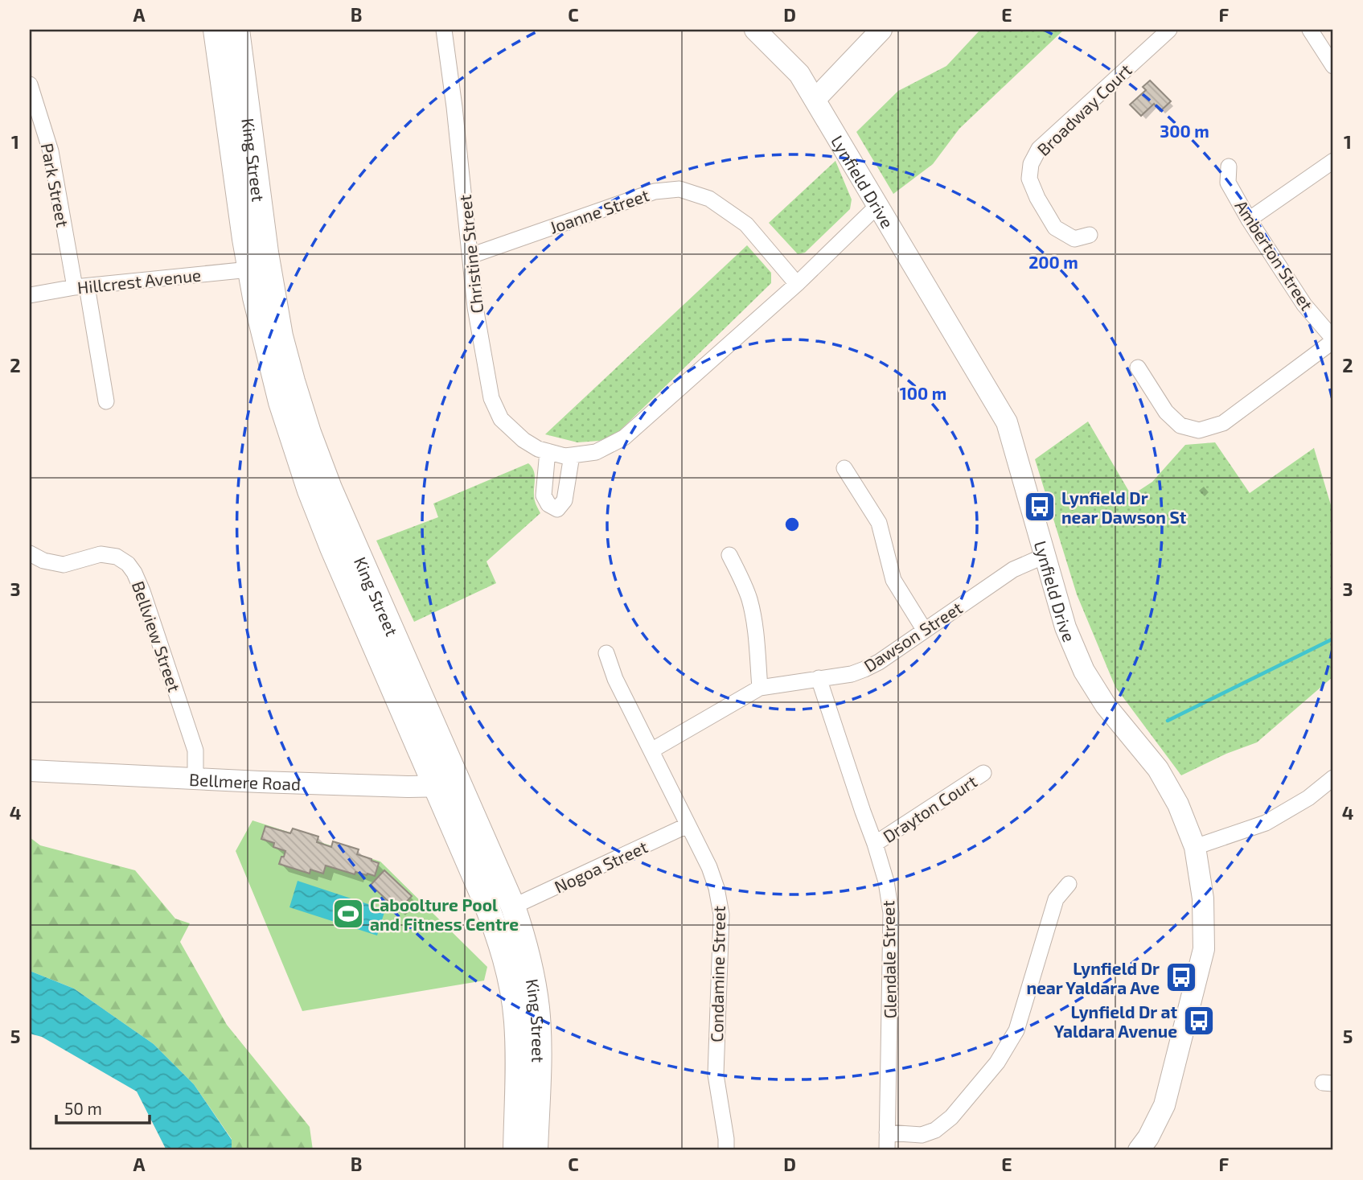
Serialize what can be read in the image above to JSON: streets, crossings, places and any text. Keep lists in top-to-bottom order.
{
  "streets": {
    "main road": ["King Street"],
    "street": [
      "Broadway Court",
      "Lynfield Drive",
      "Park Street",
      "Joanne Street",
      "Christine Street",
      "Amberton Street",
      "Hillcrest Avenue",
      "Bellview Street",
      "Dawson Street",
      "Bellmere Road",
      "Drayton Court",
      "Nogoa Street",
      "Glendale Street",
      "Condamine Street"
    ]
  },
  "crossings": [
    ["King Street", "Hillcrest Avenue"],
    ["King Street", "Bellmere Road"],
    ["King Street", "Nogoa Street"],
    ["Lynfield Drive", "Christine Street"],
    ["Lynfield Drive", "Dawson Street"],
    ["Park Street", "Hillcrest Avenue"],
    ["Joanne Street", "Christine Street"],
    ["Bellview Street", "Bellmere Road"],
    ["Dawson Street", "Glendale Street"],
    ["Dawson Street", "Condamine Street"],
    ["Drayton Court", "Glendale Street"],
    ["Nogoa Street", "Condamine Street"]
  ],
  "places": {
    "bus stop": ["Lynfield Dr near Dawson St", "Lynfield Dr near Yaldara Ave", "Lynfield Dr at Yaldara Avenue"],
    "sports": ["Caboolture Pool and Fitness Centre"]
  },
  "scale_bar": "50 m",
  "grid": {
    "columns": [
      "A",
      "B",
      "C",
      "D",
      "E",
      "F"
    ],
    "rows": [
      "1",
      "2",
      "3",
      "4",
      "5"
    ]
  },
  "rings": ["300 m", "200 m", "100 m"]
}
